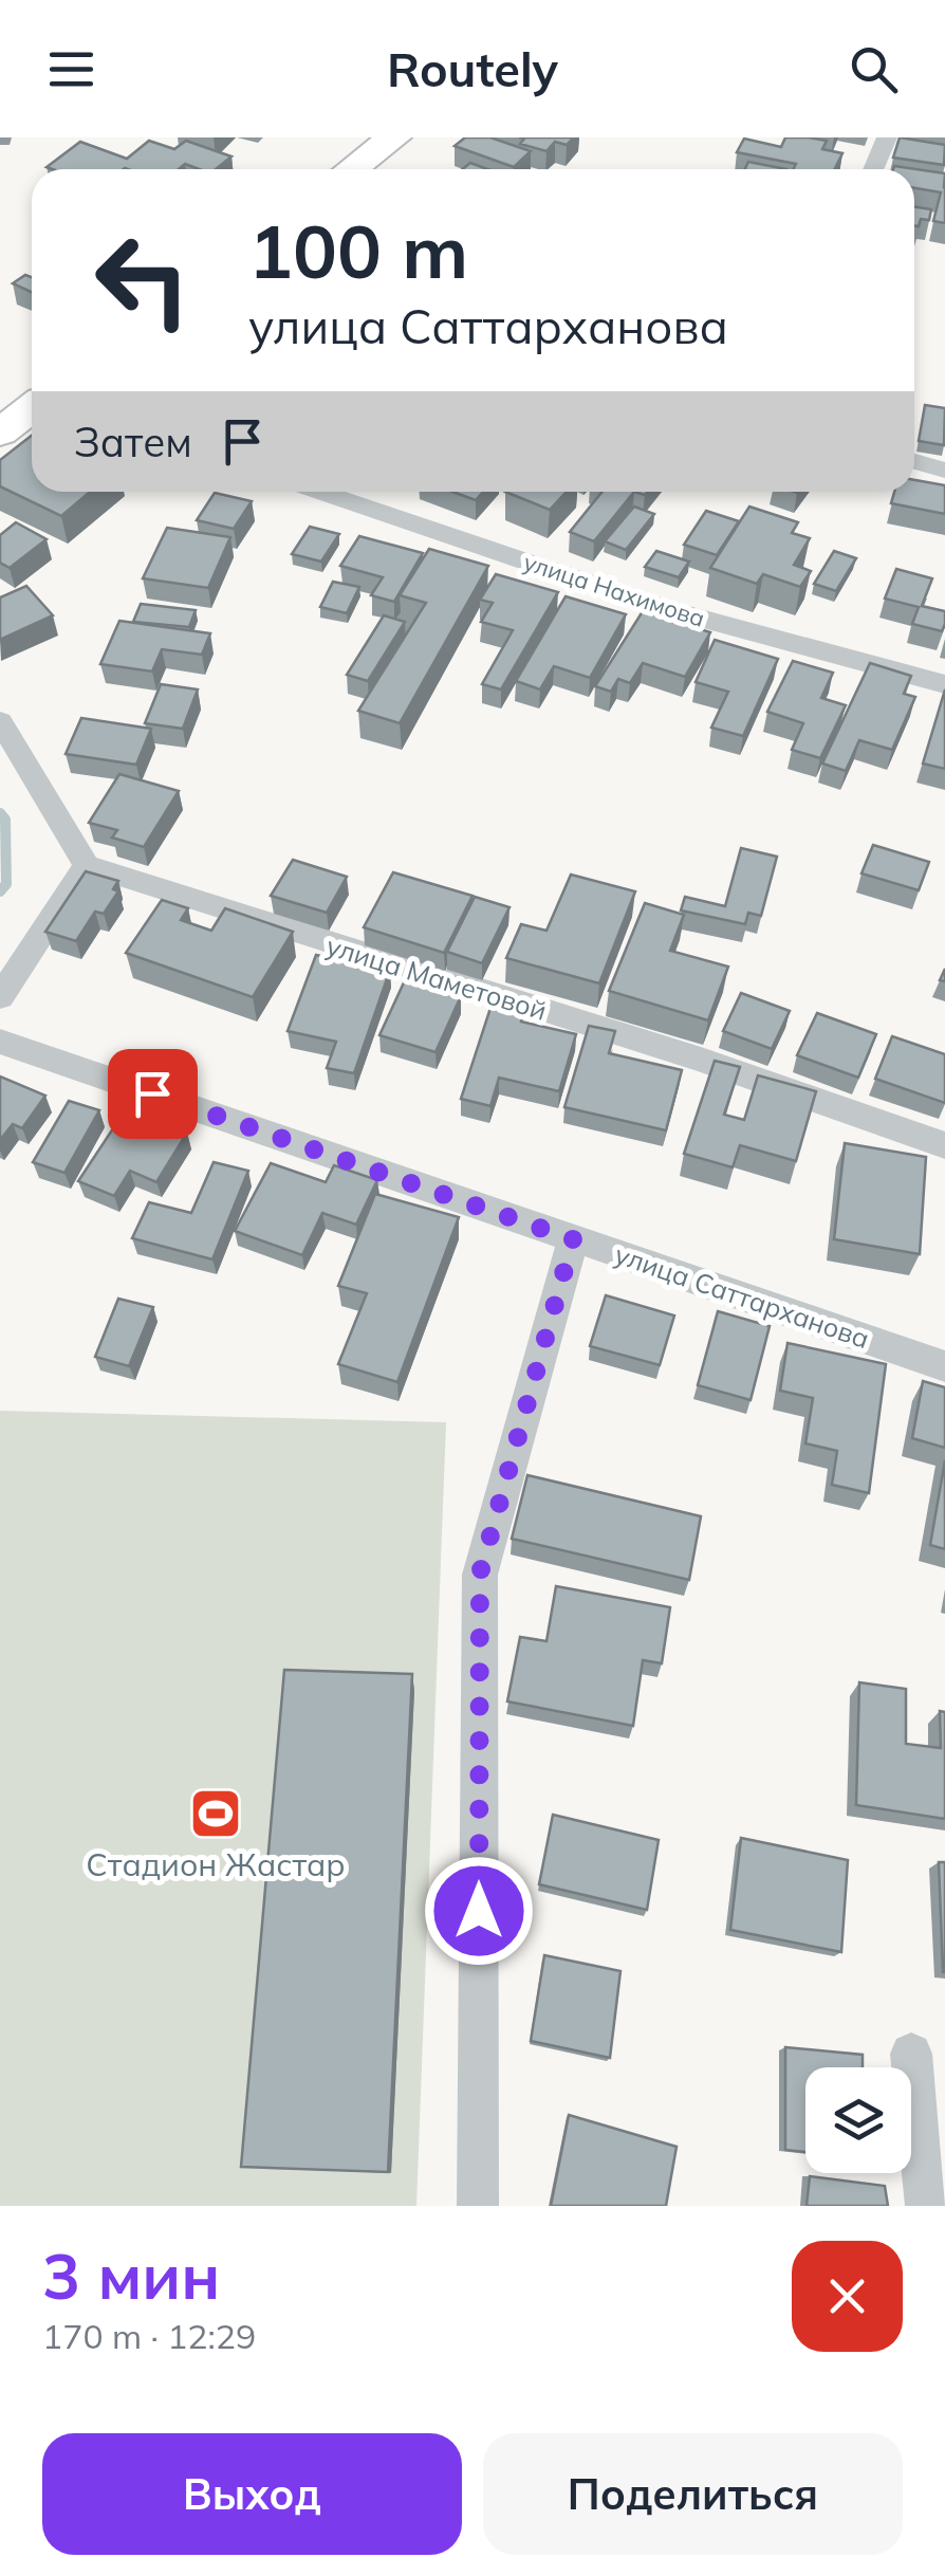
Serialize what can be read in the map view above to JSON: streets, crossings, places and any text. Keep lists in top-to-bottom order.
{
  "streets": {
    "street": ["улица Нахимова", "улица Маметовой", "улица Саттарханова"]
  },
  "places": {
    "sports": ["Стадион Жастар"]
  },
  "page": {
    "header": "Routely",
    "turn": ["100 m", "улица Саттарханова"],
    "then": "Затем",
    "heading": ["3 мин", "170 m · 12:29"],
    "buttons": ["Выход", "Поделиться"]
  }
}
